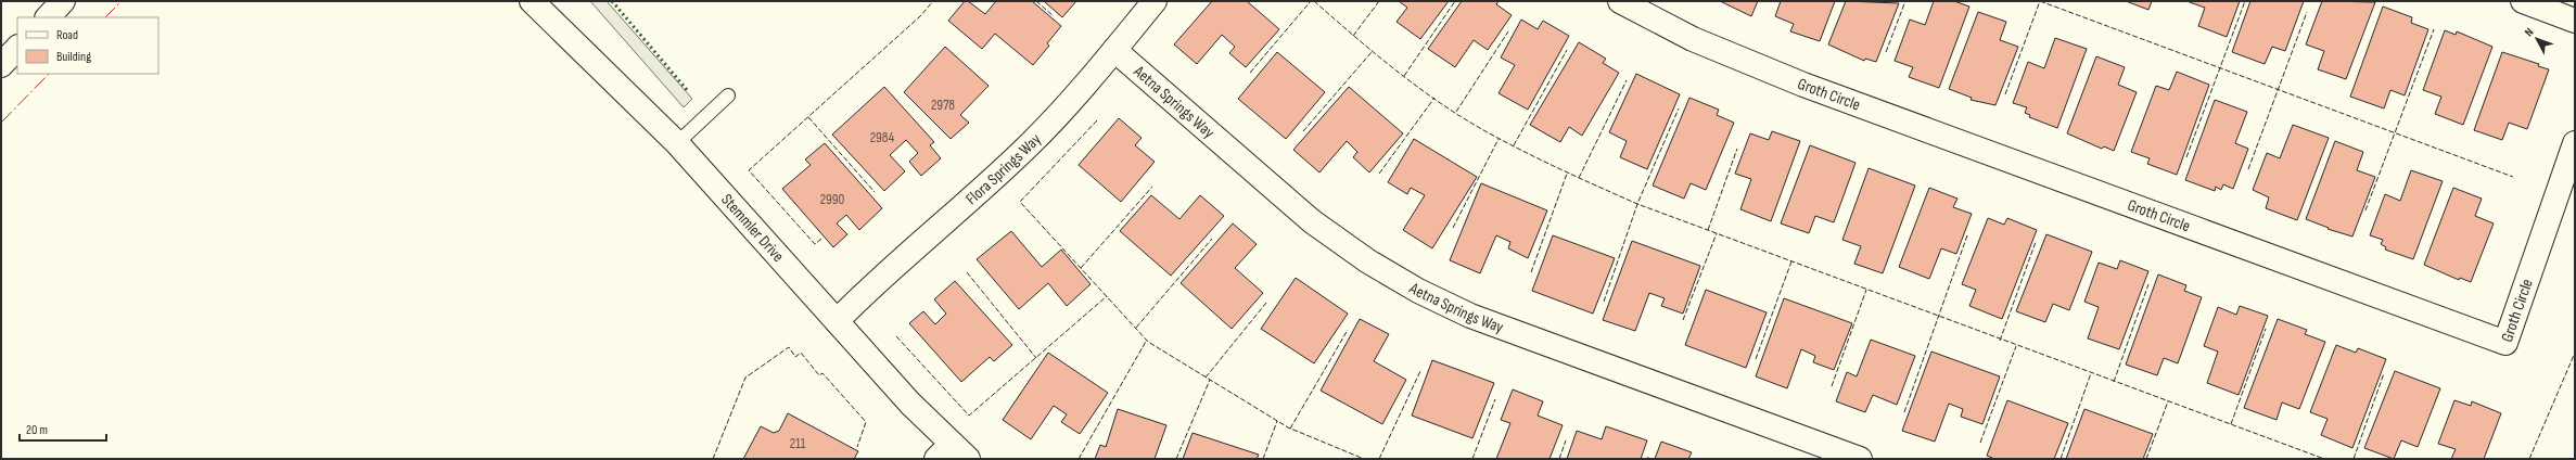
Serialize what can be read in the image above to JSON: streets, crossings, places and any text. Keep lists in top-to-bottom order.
{
  "streets": {
    "street": [
      "Groth Circle",
      "Aetna Springs Way",
      "Flora Springs Way",
      "Stemmler Drive"
    ]
  },
  "crossings": [
    ["Aetna Springs Way", "Flora Springs Way"],
    ["Flora Springs Way", "Stemmler Drive"]
  ],
  "house_numbers": [
    "2978",
    "2984",
    "2990",
    "211"
  ],
  "legend": ["Road", "Building"],
  "scale_bar": "20 m",
  "north": "top left"
}
